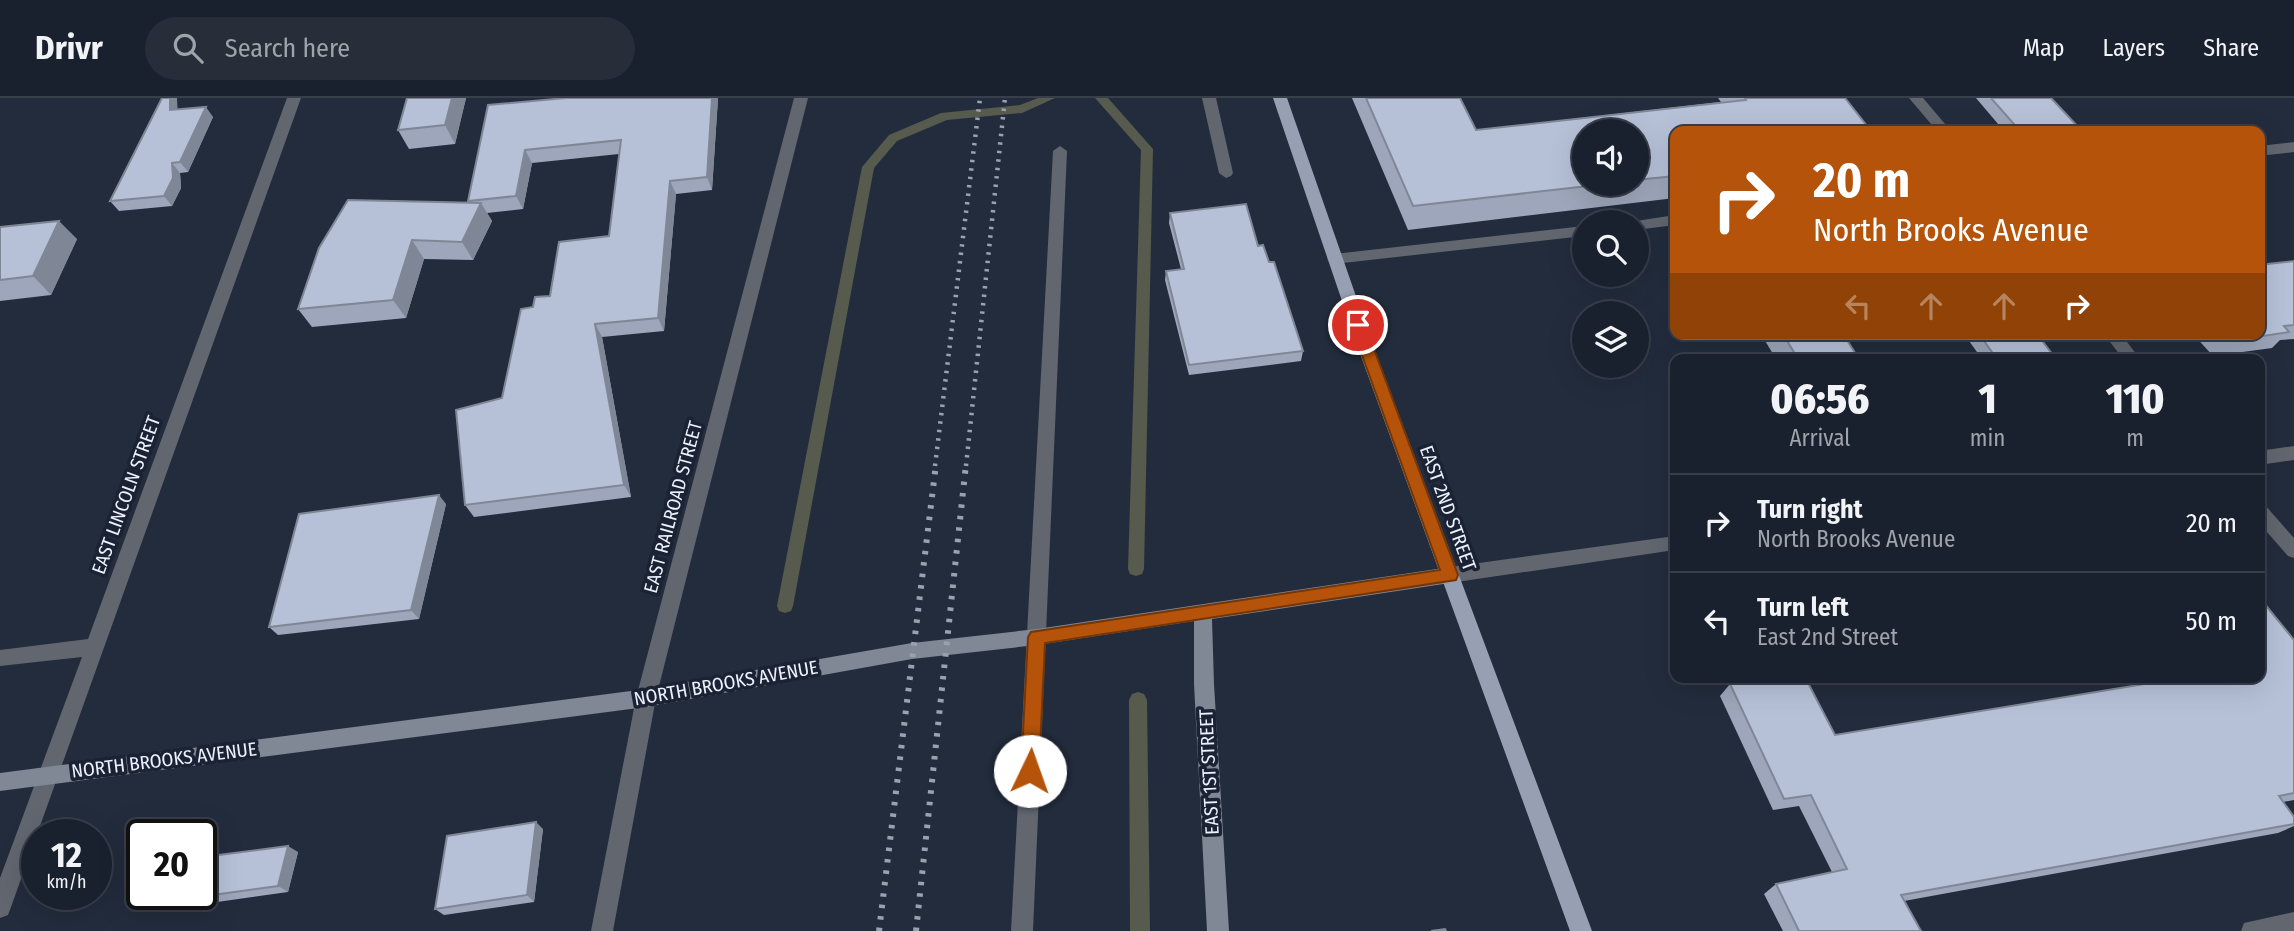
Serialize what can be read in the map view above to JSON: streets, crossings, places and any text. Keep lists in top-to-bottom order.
{
  "streets": {
    "main road": ["EAST 2ND STREET"],
    "street": [
      "EAST LINCOLN STREET",
      "EAST RAILROAD STREET",
      "NORTH BROOKS AVENUE",
      "EAST 1ST STREET"
    ]
  },
  "crossings": [
    ["EAST LINCOLN STREET", "NORTH BROOKS AVENUE"],
    ["EAST RAILROAD STREET", "NORTH BROOKS AVENUE"],
    ["EAST 2ND STREET", "NORTH BROOKS AVENUE"],
    ["NORTH BROOKS AVENUE", "EAST 1ST STREET"]
  ],
  "page": {
    "header": "Drivr",
    "search": "Search here",
    "nav": ["Map", "Layers", "Share"],
    "turn": ["20 m", "North Brooks Avenue"],
    "eta": [
      "06:56",
      "Arrival",
      "1",
      "min",
      "110",
      "m"
    ],
    "list": [
      {
        "name": "Turn right",
        "note": "North Brooks Avenue",
        "value": "20 m"
      },
      {
        "name": "Turn left",
        "note": "East 2nd Street",
        "value": "50 m"
      }
    ],
    "speed": "12 km/h",
    "limit": "20"
  }
}
